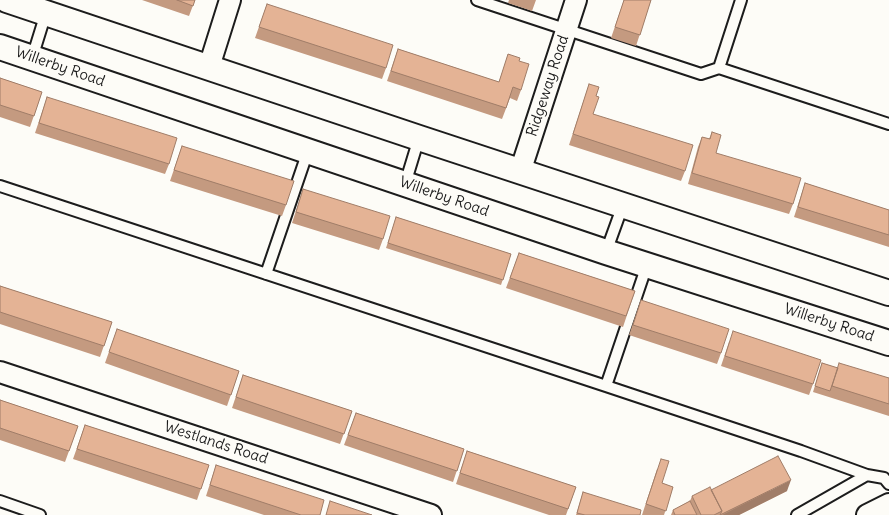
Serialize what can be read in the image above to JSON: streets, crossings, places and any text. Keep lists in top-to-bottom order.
{
  "streets": {
    "street": ["Willerby Road", "Ridgeway Road", "Westlands Road"]
  }
}
